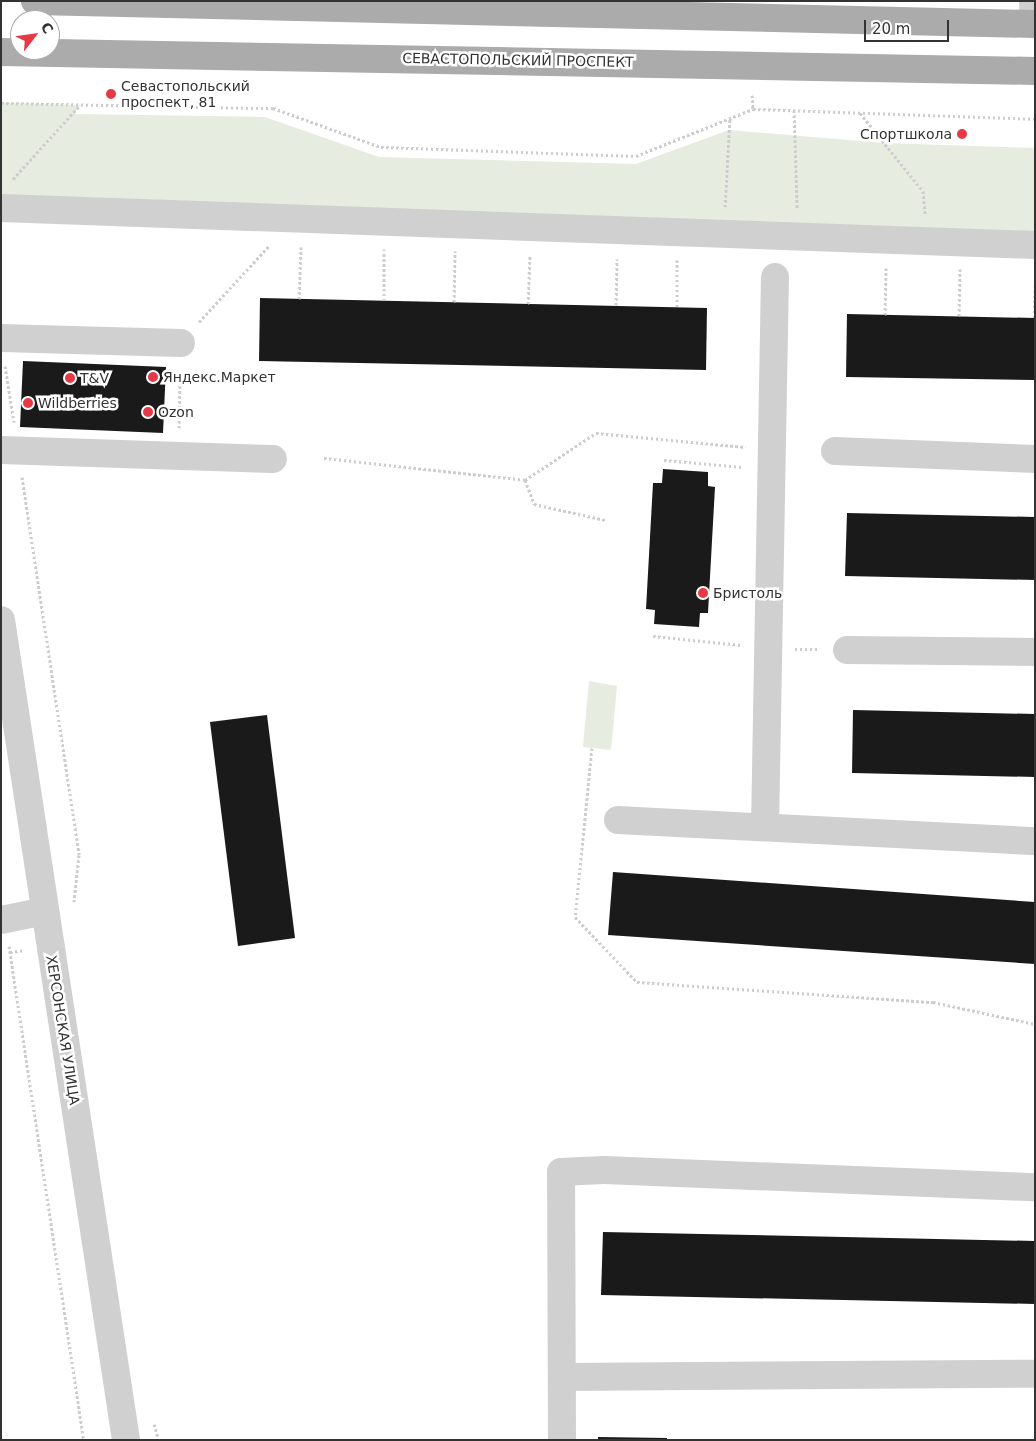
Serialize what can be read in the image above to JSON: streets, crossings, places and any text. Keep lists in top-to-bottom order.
{
  "streets": {
    "main road": ["СЕВАСТОПОЛЬСКИЙ ПРОСПЕКТ"],
    "street": ["ХЕРСОНСКАЯ УЛИЦА"]
  },
  "places": [
    "Севастопольский проспект, 81",
    "Спортшкола",
    "Яндекс.Маркет",
    "T&V",
    "Wildberries",
    "Ozon",
    "Бристоль"
  ],
  "scale_bar": "20 m",
  "north": "top right"
}
